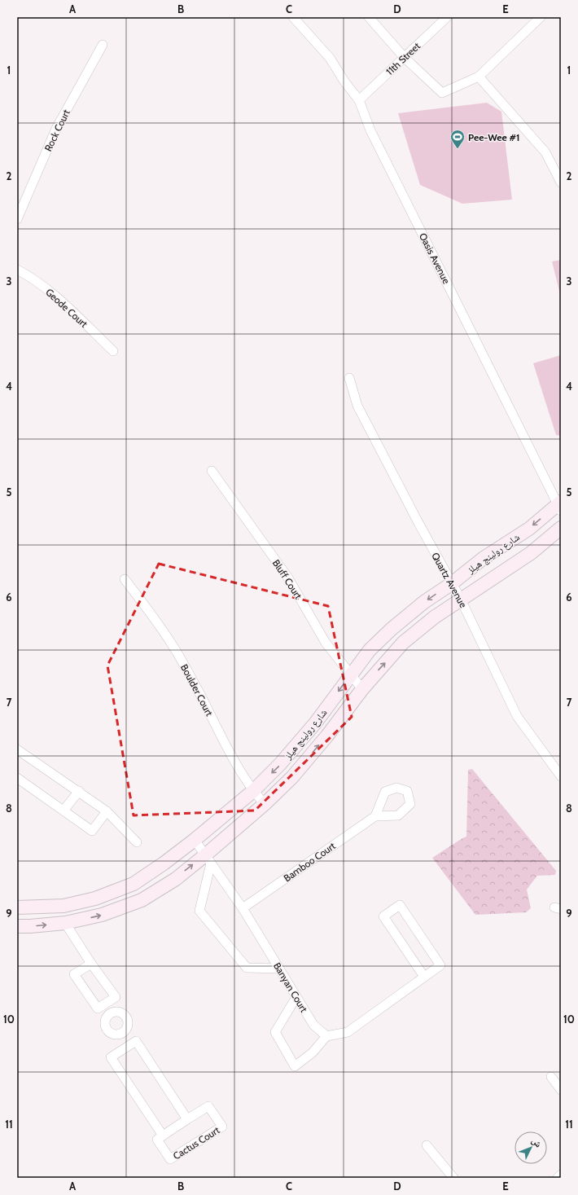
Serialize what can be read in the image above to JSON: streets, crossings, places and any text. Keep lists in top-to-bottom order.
{
  "streets": {
    "main road": ["شارع رولينج هيلز"],
    "street": [
      "11th Street",
      "Rock Court",
      "Oasis Avenue",
      "Geode Court",
      "Bluff Court",
      "Quartz Avenue",
      "Boulder Court",
      "Bamboo Court",
      "Banyan Court",
      "Cactus Court"
    ]
  },
  "crossings": [
    ["11th Street", "Oasis Avenue"],
    ["Oasis Avenue", "شارع رولينج هيلز"],
    ["شارع رولينج هيلز", "Bluff Court"],
    ["شارع رولينج هيلز", "Quartz Avenue"],
    ["شارع رولينج هيلز", "Boulder Court"],
    ["شارع رولينج هيلز", "Banyan Court"],
    ["Bamboo Court", "Banyan Court"]
  ],
  "places": {
    "sports": ["Pee-Wee #1"]
  },
  "north": "top right",
  "grid": {
    "columns": [
      "A",
      "B",
      "C",
      "D",
      "E"
    ],
    "rows": [
      "1",
      "2",
      "3",
      "4",
      "5",
      "6",
      "7",
      "8",
      "9",
      "10",
      "11"
    ]
  }
}
